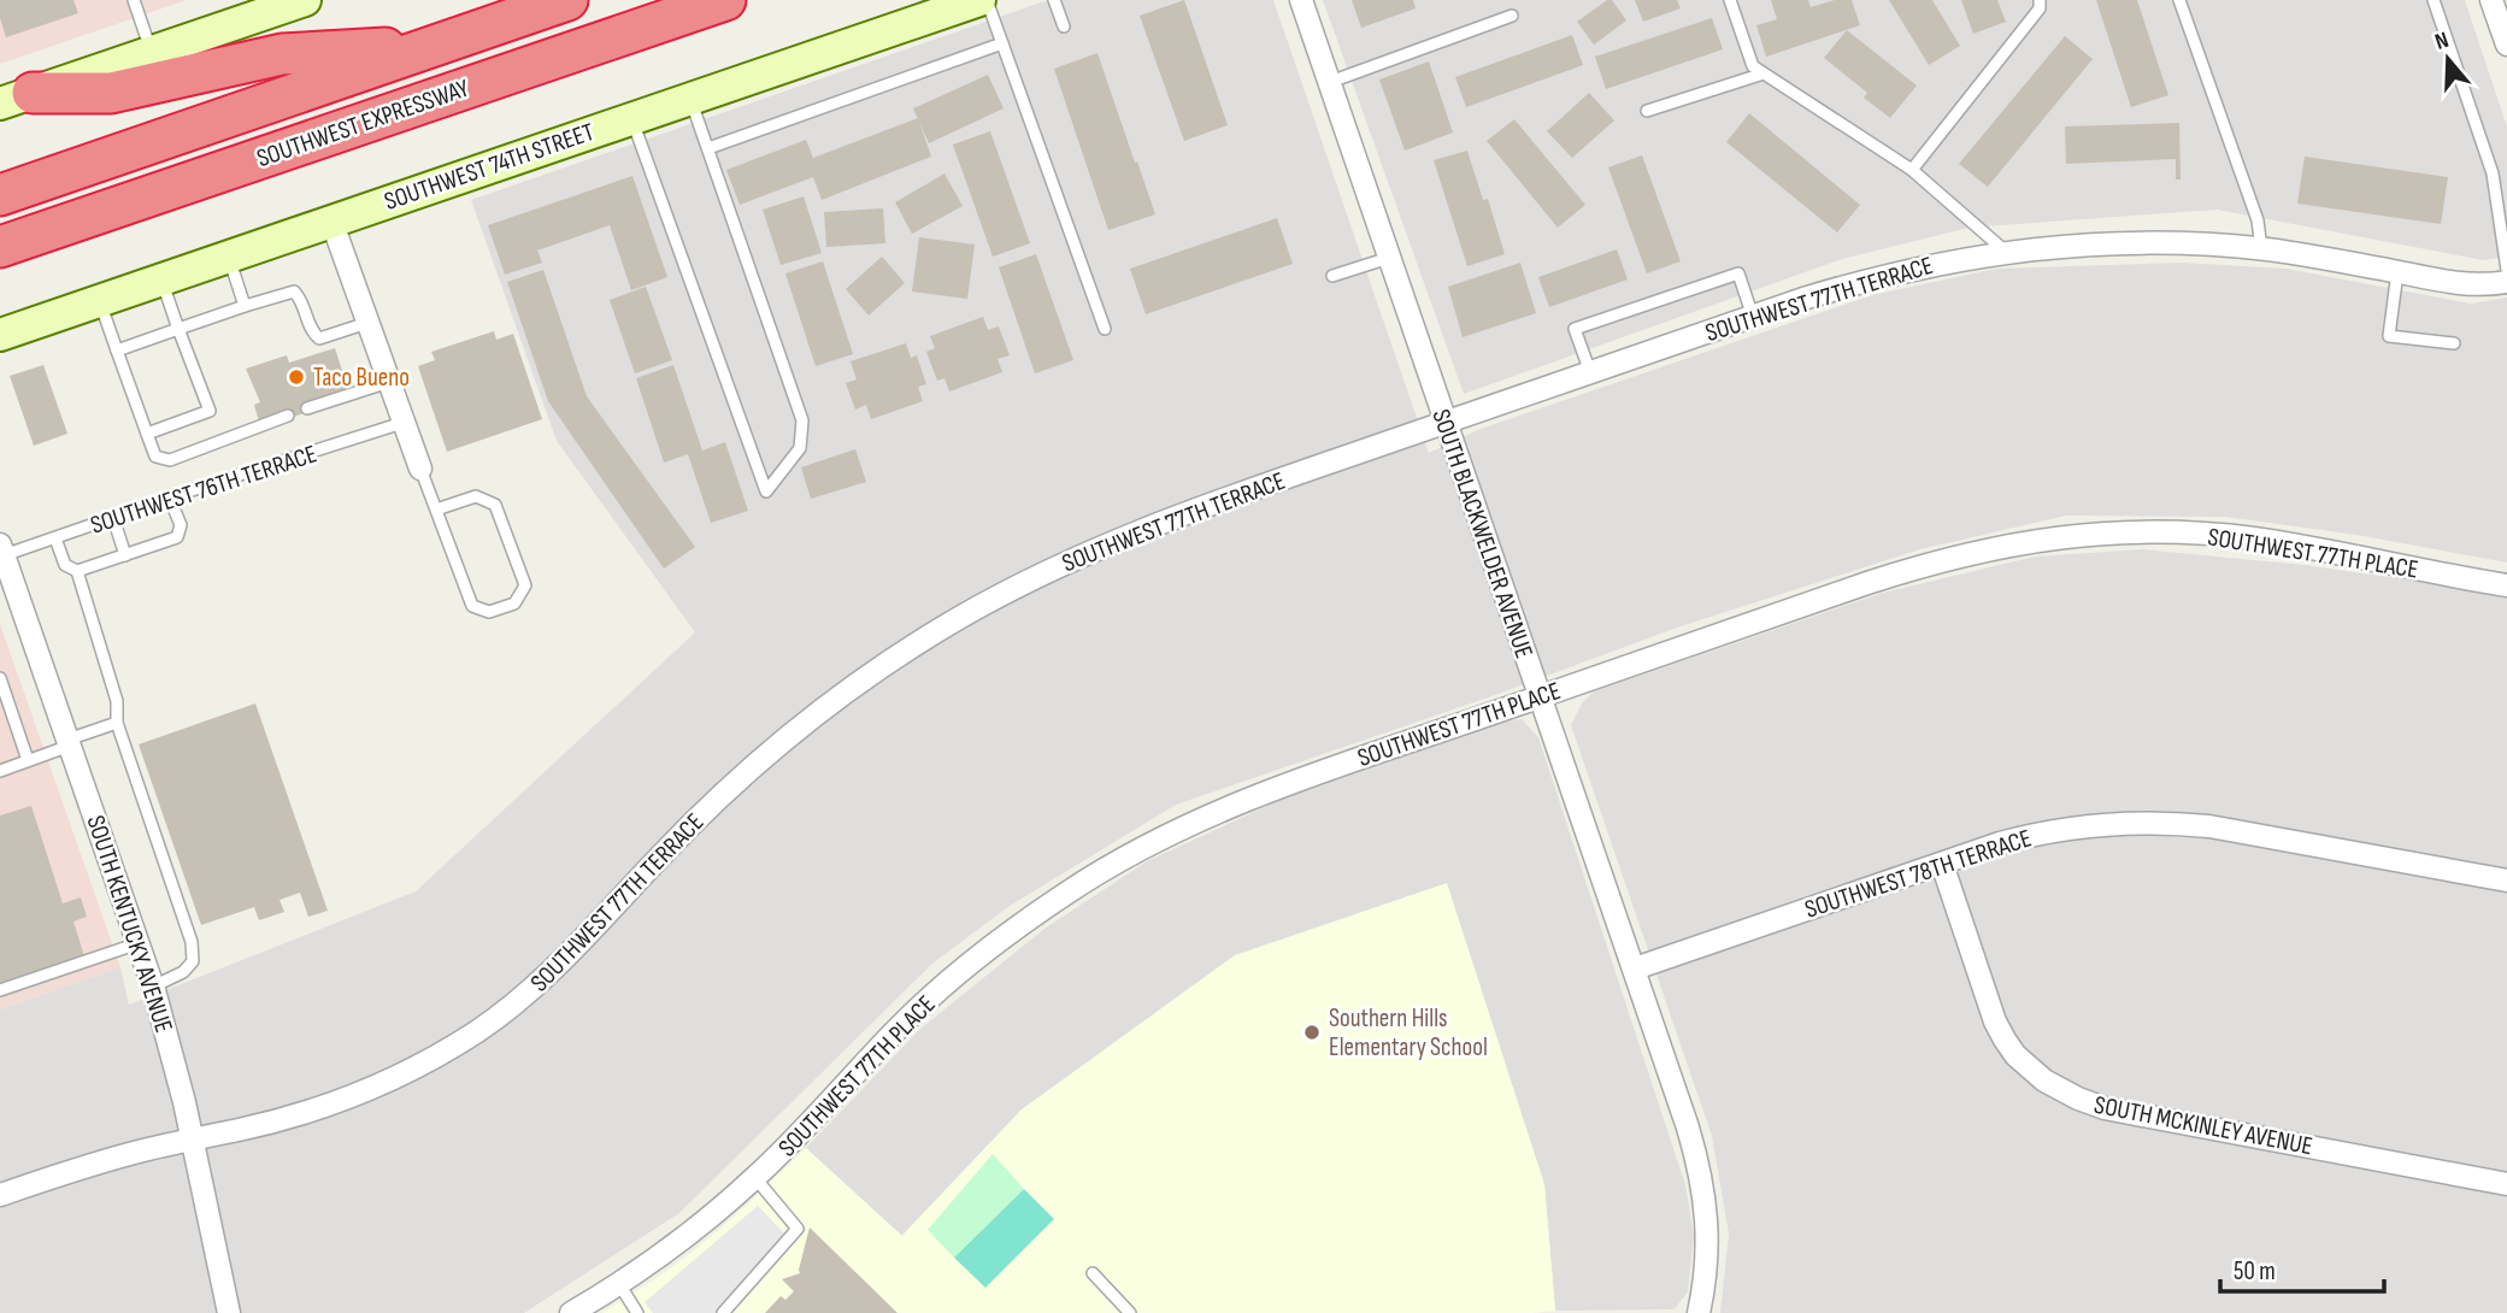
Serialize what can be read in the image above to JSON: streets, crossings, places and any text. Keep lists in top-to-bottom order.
{
  "streets": {
    "highway": ["SOUTHWEST EXPRESSWAY"],
    "main road": ["SOUTHWEST 74TH STREET"],
    "street": [
      "SOUTHWEST 77TH TERRACE",
      "SOUTH BLACKWELDER AVENUE",
      "SOUTHWEST 77TH PLACE",
      "SOUTHWEST 78TH TERRACE",
      "SOUTH KENTUCKY AVENUE",
      "SOUTH MCKINLEY AVENUE"
    ],
    "lane": ["SOUTHWEST 76TH TERRACE"]
  },
  "crossings": [
    ["SOUTHWEST 77TH TERRACE", "SOUTH BLACKWELDER AVENUE"],
    ["SOUTHWEST 77TH TERRACE", "SOUTH KENTUCKY AVENUE"],
    ["SOUTHWEST 76TH TERRACE", "SOUTH KENTUCKY AVENUE"],
    ["SOUTH BLACKWELDER AVENUE", "SOUTHWEST 77TH PLACE"],
    ["SOUTH BLACKWELDER AVENUE", "SOUTHWEST 78TH TERRACE"],
    ["SOUTHWEST 78TH TERRACE", "SOUTH MCKINLEY AVENUE"]
  ],
  "places": ["Taco Bueno", "Southern Hills Elementary School"],
  "scale_bar": "50 m",
  "north": "top"
}
